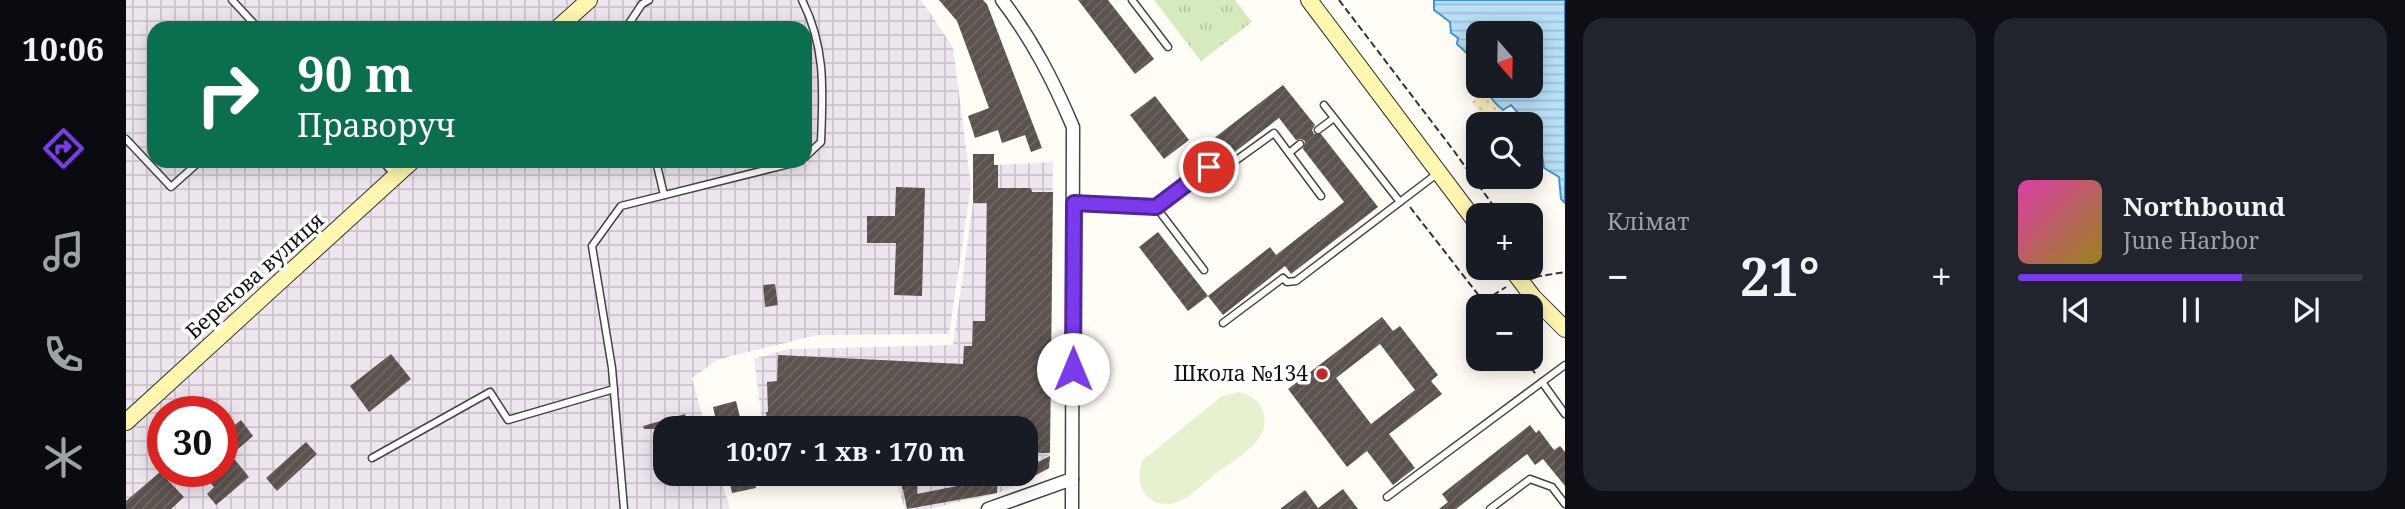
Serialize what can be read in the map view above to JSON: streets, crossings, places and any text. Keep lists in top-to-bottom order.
{
  "streets": {
    "street": ["Берегова вулиця"]
  },
  "places": ["Школа №134"],
  "north": "bottom",
  "page": {
    "tabs": "10:06",
    "tile": "Клімат",
    "map_buttons": ["+", "−"],
    "turn": ["90 m", "Праворуч"],
    "song": ["Northbound", "June Harbor"],
    "heat": ["−", "21°", "+"],
    "limit": "30",
    "trip": "10:07 · 1 хв · 170 m"
  }
}
